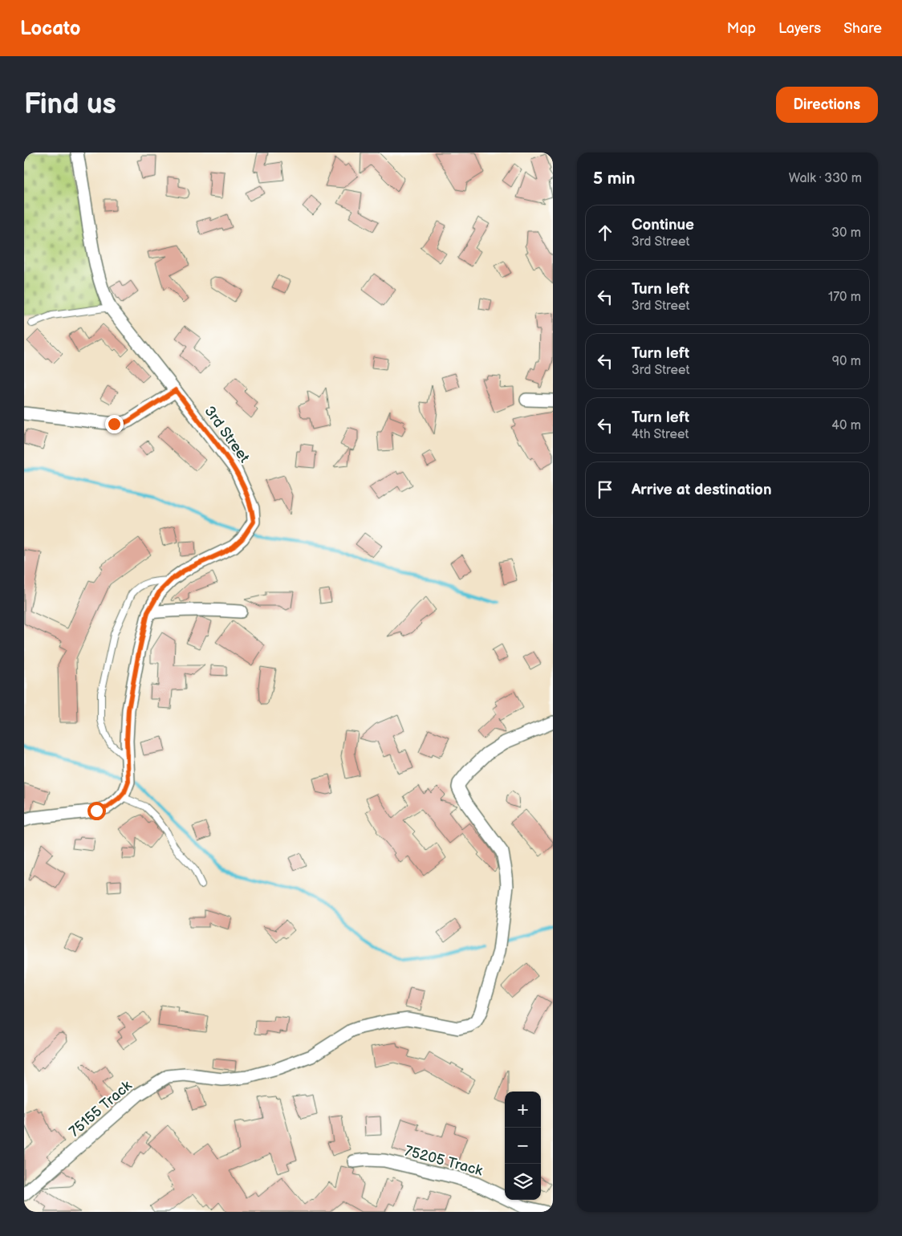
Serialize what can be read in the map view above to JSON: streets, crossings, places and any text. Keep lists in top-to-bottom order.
{
  "streets": {
    "street": ["3rd Street", "75155 Track", "75205 Track"]
  },
  "page": {
    "header": "Locato",
    "nav": ["Map", "Layers", "Share"],
    "buttons": "Directions",
    "title": "Find us",
    "heading": ["5 min", "Walk · 330 m"],
    "list": [
      ["Continue", "3rd Street", "30 m"],
      ["Turn left", "3rd Street", "170 m"],
      ["Turn left", "3rd Street", "90 m"],
      ["Turn left", "4th Street", "40 m"],
      "Arrive at destination"
    ],
    "map_buttons": ["+", "−"]
  }
}
